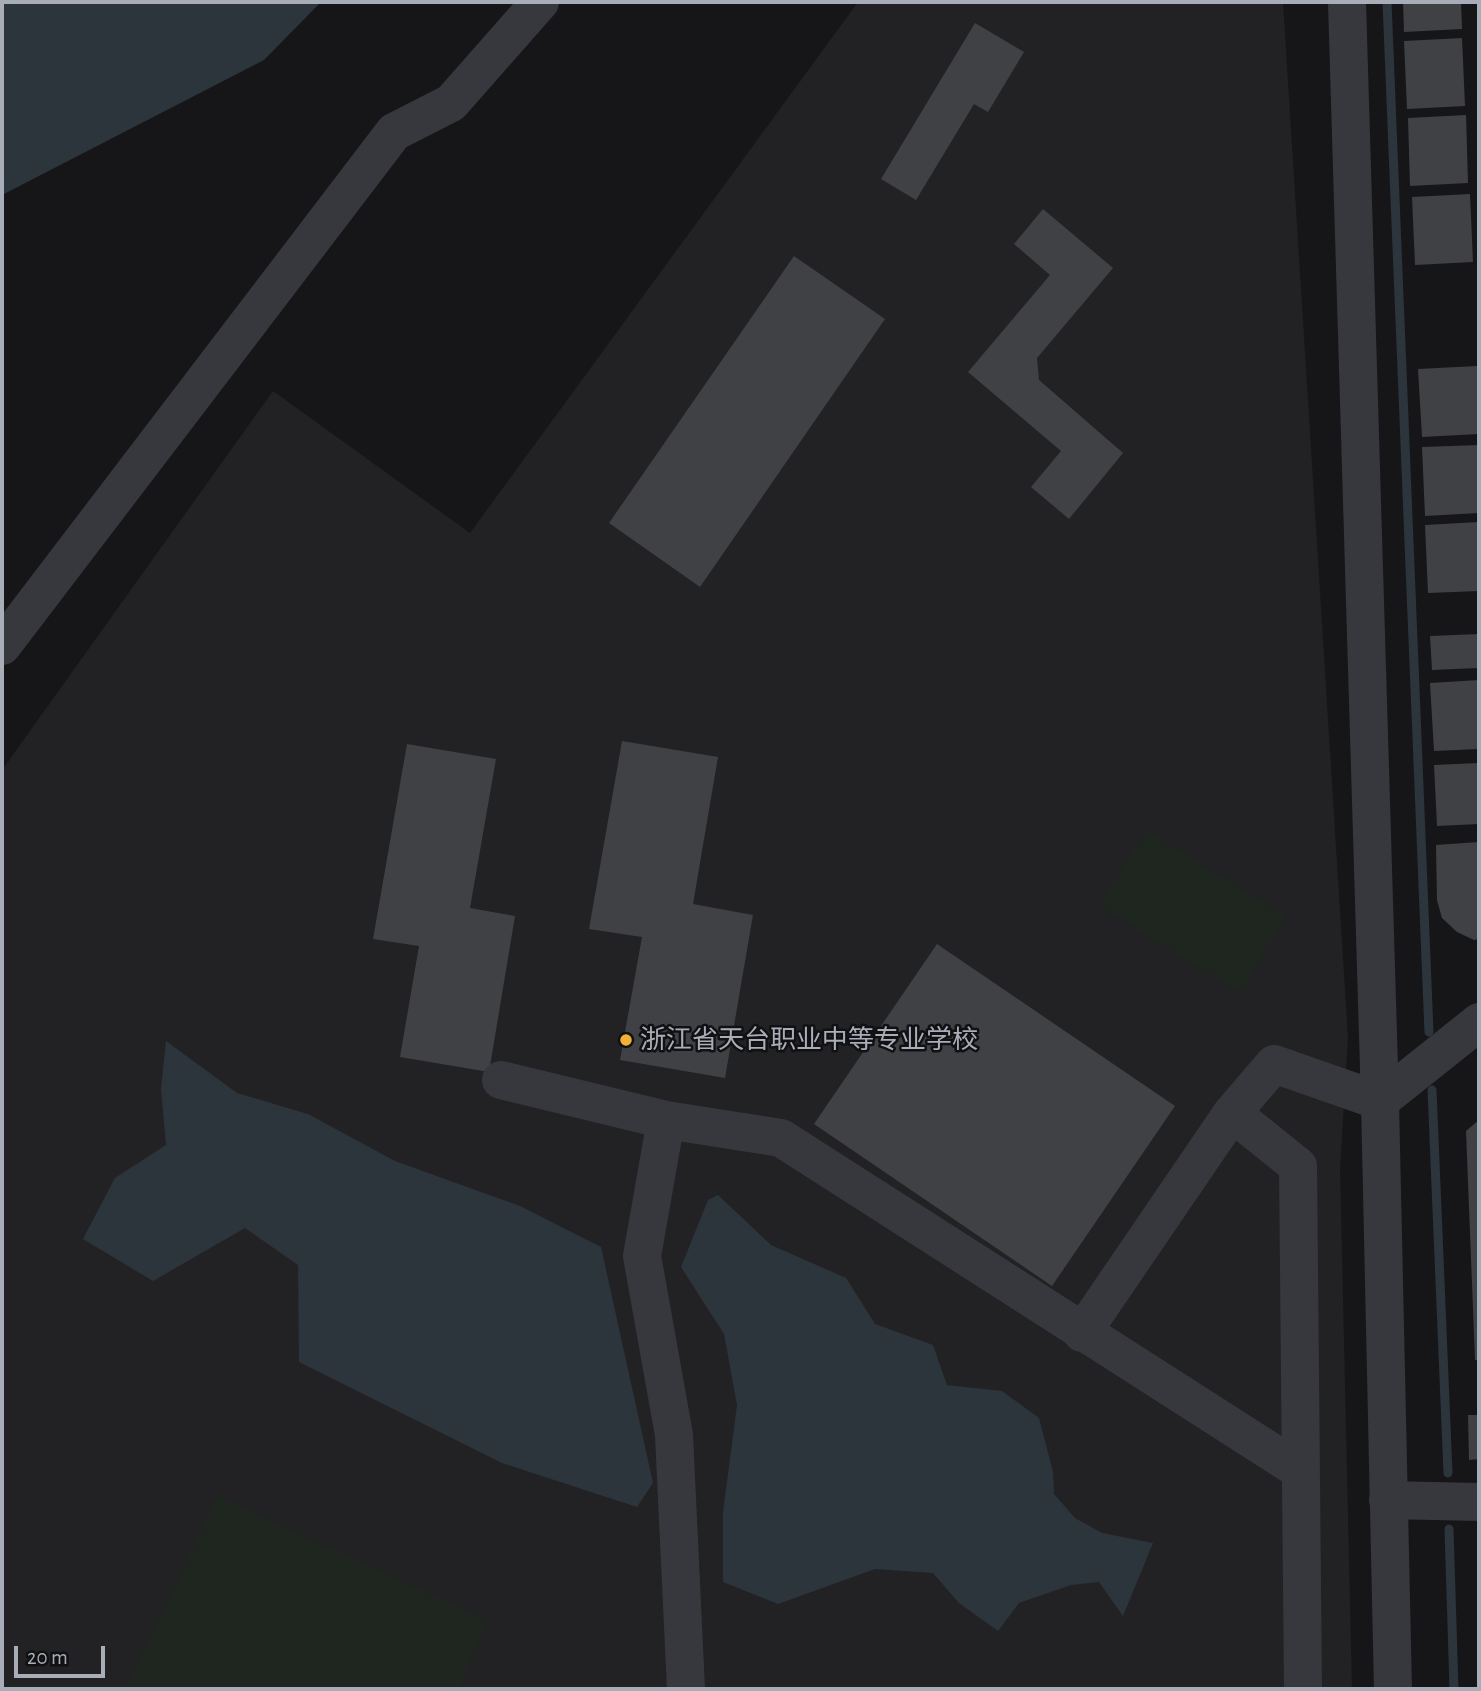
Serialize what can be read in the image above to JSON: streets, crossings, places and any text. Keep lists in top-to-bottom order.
{
  "places": ["浙江省天台职业中等专业学校"],
  "scale_bar": "20 m"
}
